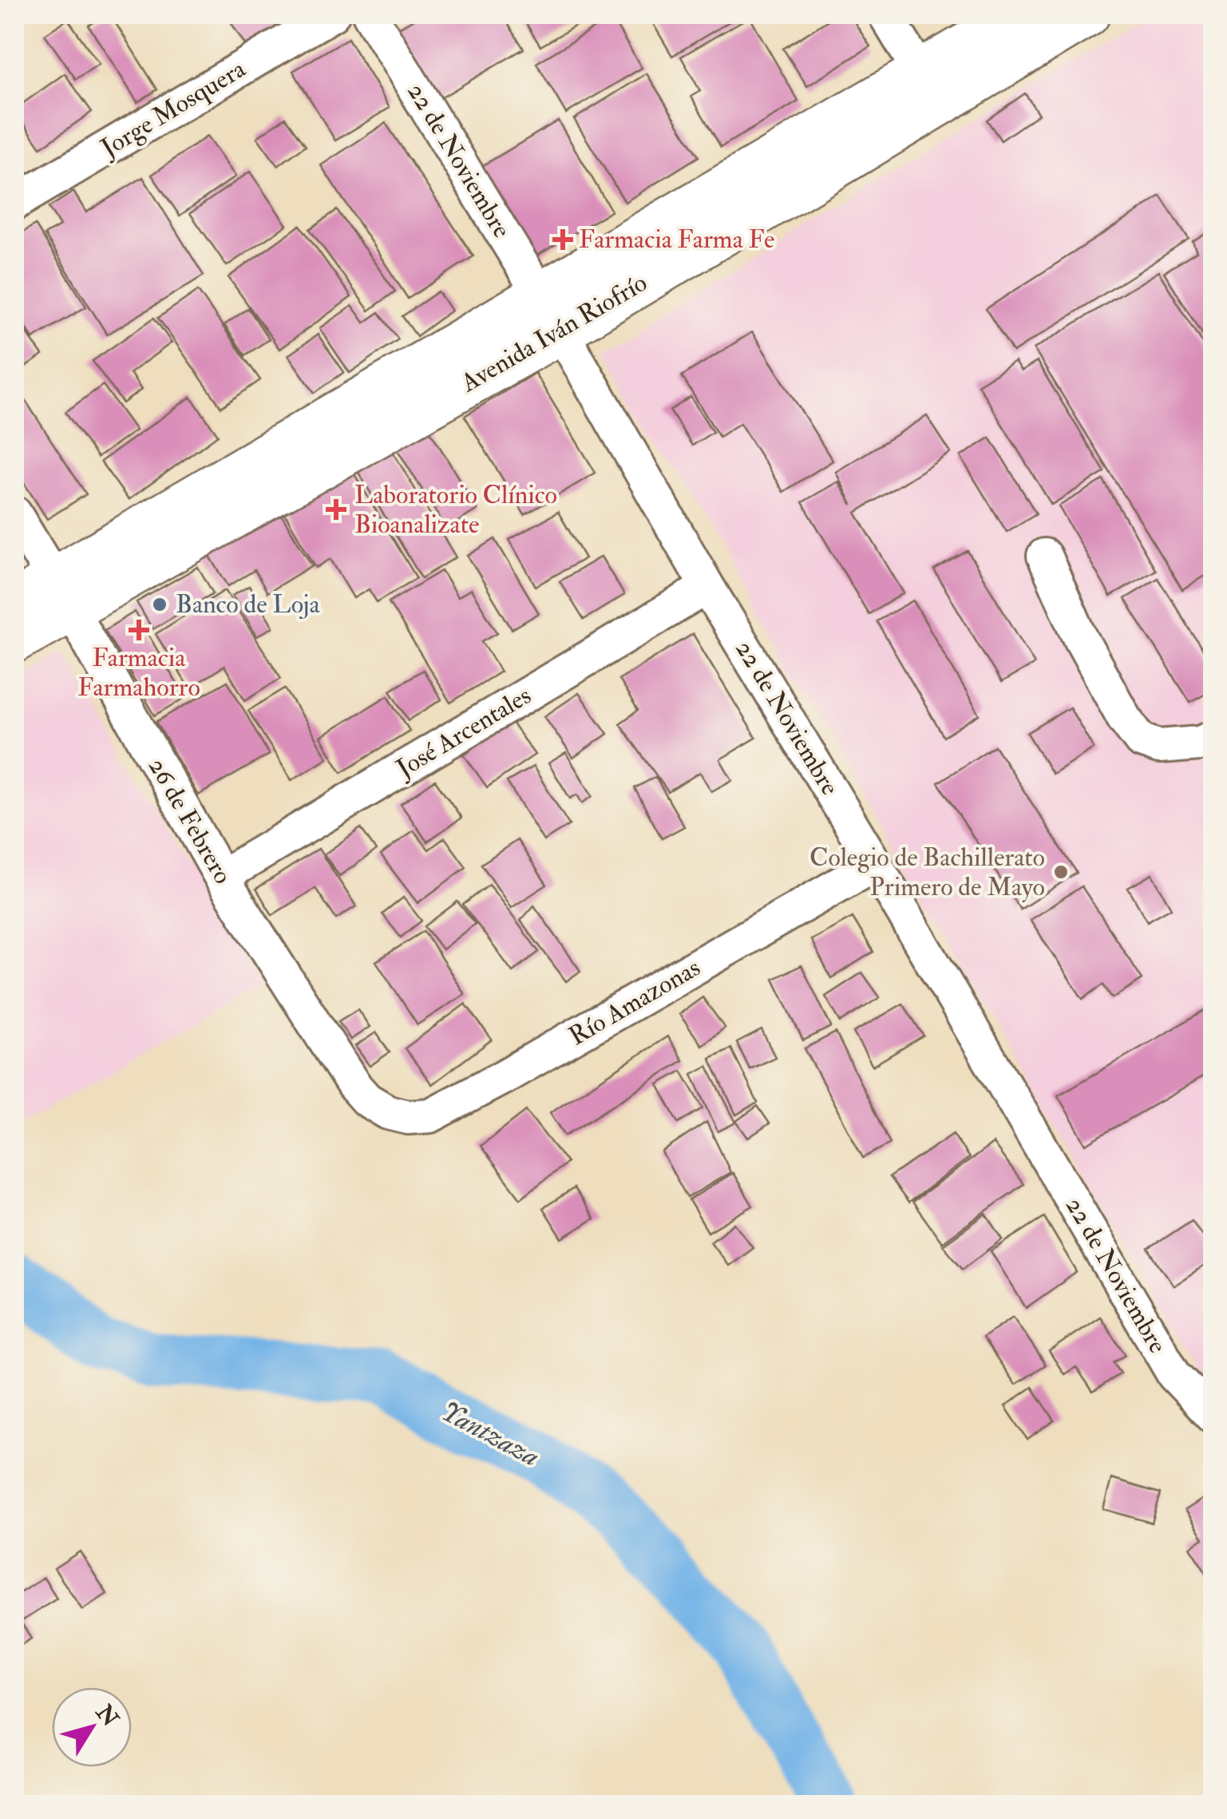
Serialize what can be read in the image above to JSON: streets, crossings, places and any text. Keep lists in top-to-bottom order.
{
  "streets": {
    "main road": ["Avenida Iván Riofrío"],
    "street": [
      "Jorge Mosquera",
      "22 de Noviembre",
      "José Arcentales",
      "26 de Febrero",
      "Río Amazonas"
    ]
  },
  "crossings": [
    ["22 de Noviembre", "Avenida Iván Riofrío"],
    ["22 de Noviembre", "José Arcentales"],
    ["22 de Noviembre", "Río Amazonas"],
    ["Avenida Iván Riofrío", "26 de Febrero"],
    ["José Arcentales", "26 de Febrero"],
    ["26 de Febrero", "Río Amazonas"]
  ],
  "water": ["Yantzaza"],
  "places": {
    "health": ["Farmacia Farma Fe", "Laboratorio Clínico Bioanalizate", "Farmacia Farmahorro"],
    "other": ["Banco de Loja", "Colegio de Bachillerato Primero de Mayo"]
  },
  "north": "top right"
}
